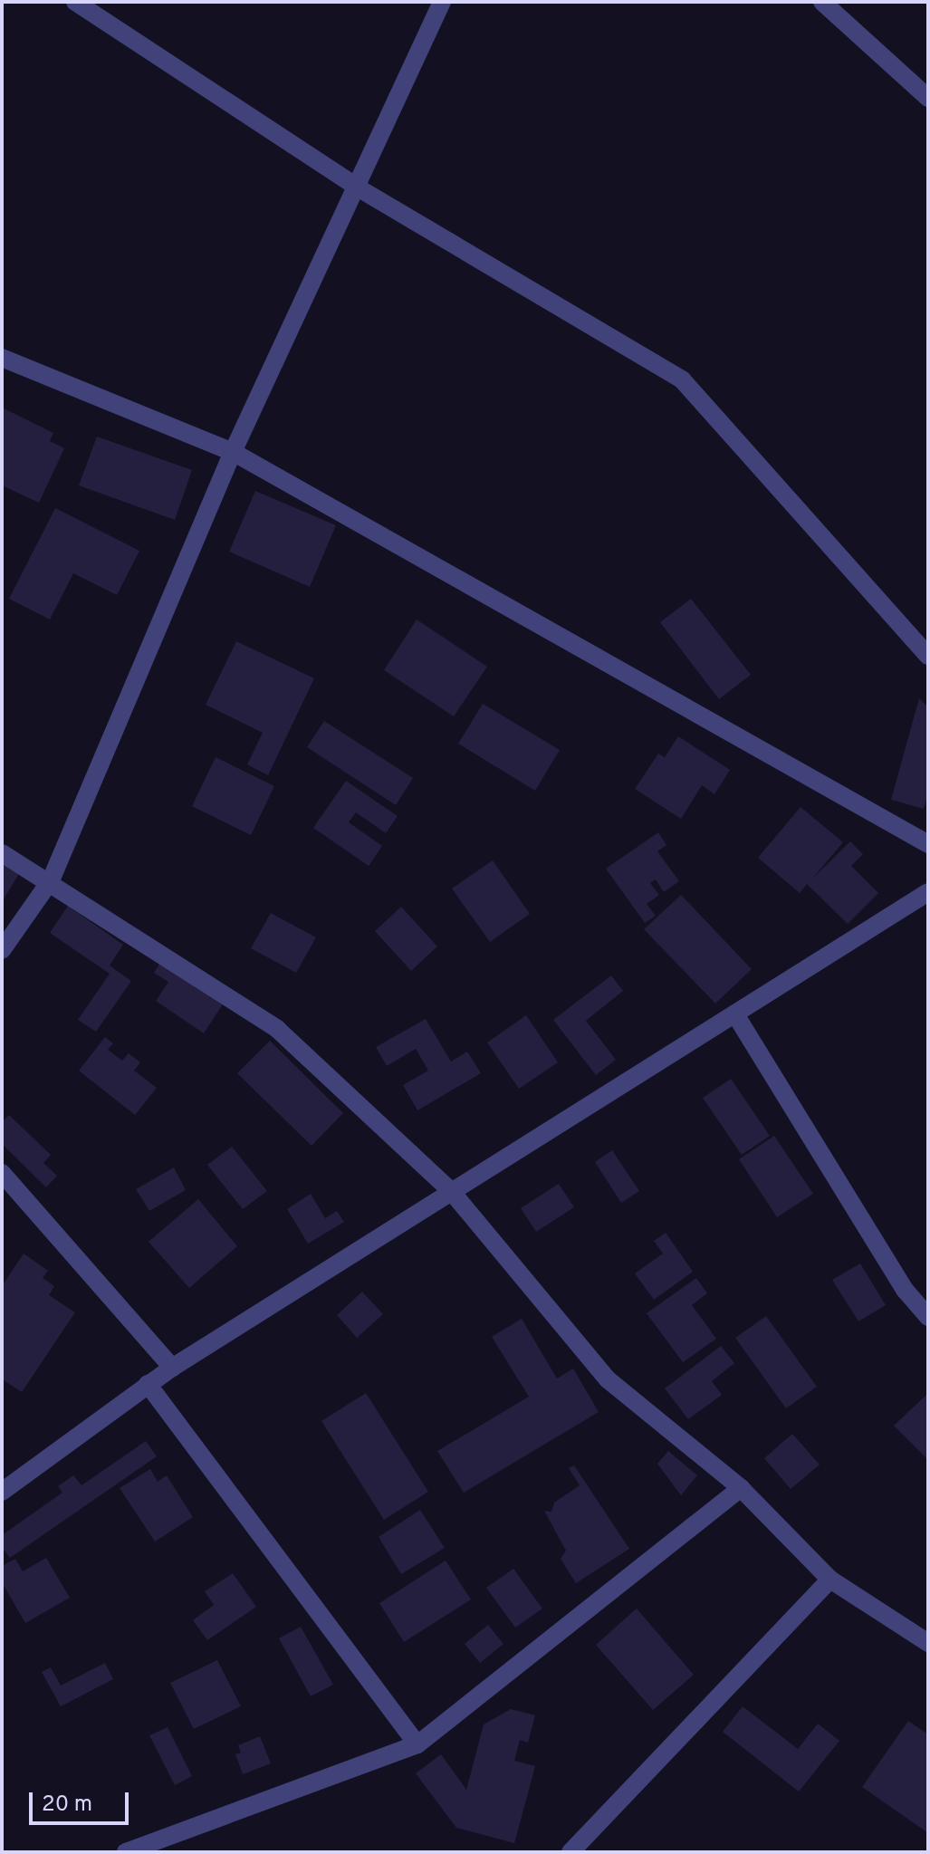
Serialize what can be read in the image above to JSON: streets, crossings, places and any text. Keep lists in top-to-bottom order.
{
  "scale_bar": "20 m"
}
